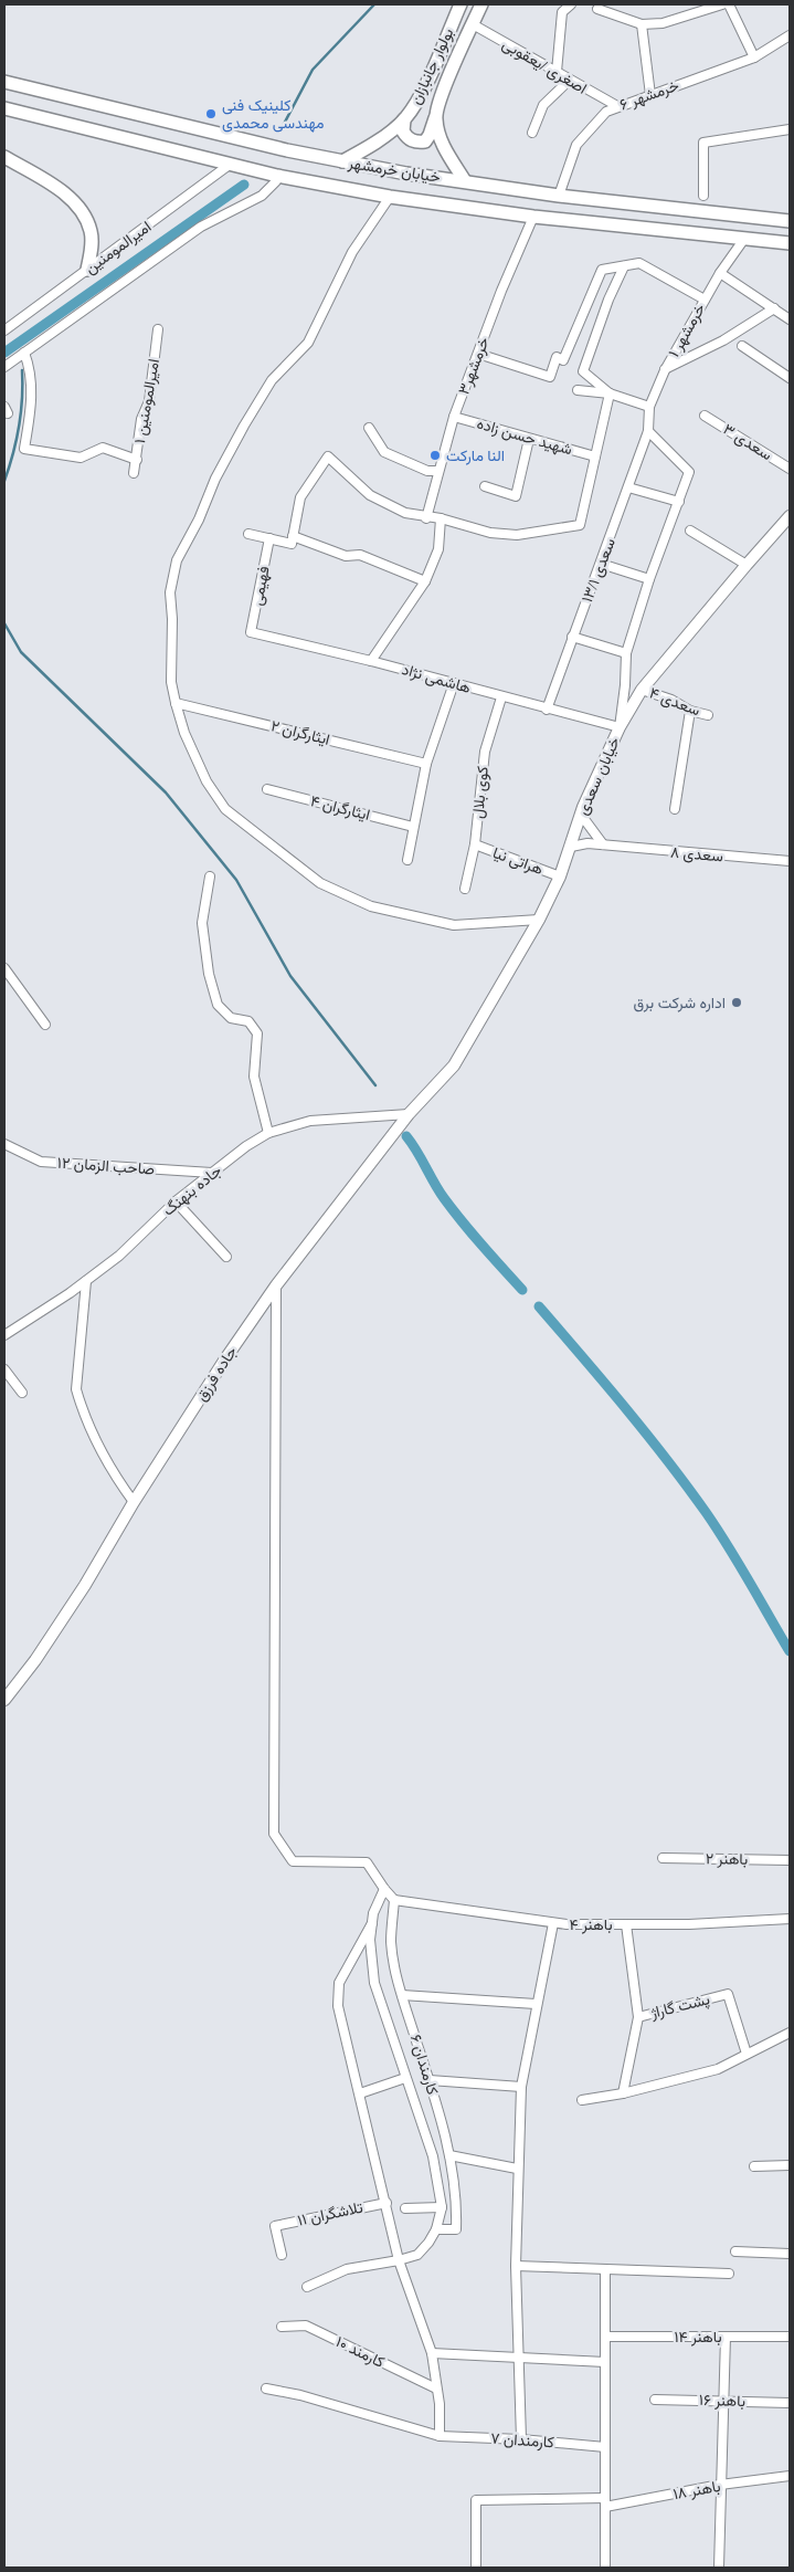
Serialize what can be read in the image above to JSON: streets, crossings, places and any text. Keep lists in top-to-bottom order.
{
  "streets": {
    "main road": ["بولوار جانبازان", "خیابان خرمشهر"],
    "street": [
      "اصغری /یعقوبی",
      "خرمشهر ۶",
      "امیرالمومنین",
      "خرمشهر ۱",
      "خرمشهر۳",
      "امیرالمومنین ۱",
      "شهید حسن زاده",
      "سعدی ۳",
      "سعدی ۱۳/۱",
      "فهیمی",
      "هاشمی نژاد",
      "سعدی ۴",
      "ایثارگران ۲",
      "خیابان سعدی",
      "کوی بلال",
      "ایثارگران ۴",
      "سعدی ۸",
      "هراتی نیا",
      "صاحب الزمان ۱۲",
      "جاده بنهنگ",
      "جاده فرزق",
      "باهنر ۲",
      "باهنر ۴",
      "پشت گاراژ",
      "کارمندان ۶",
      "تلاشگران ۱۱",
      "باهنر ۱۴",
      "کارمند ۱۰",
      "باهنر ۱۶",
      "کارمندان ۷",
      "باهنر ۱۸"
    ]
  },
  "crossings": [
    ["بولوار جانبازان", "اصغری /یعقوبی"],
    ["بولوار جانبازان", "خیابان خرمشهر"],
    ["اصغری /یعقوبی", "خرمشهر ۶"],
    ["خرمشهر ۶", "خیابان خرمشهر"],
    ["خیابان خرمشهر", "امیرالمومنین"],
    ["خیابان خرمشهر", "خرمشهر ۱"],
    ["خیابان خرمشهر", "خرمشهر۳"],
    ["خرمشهر ۱", "سعدی ۱۳/۱"],
    ["خرمشهر۳", "شهید حسن زاده"],
    ["سعدی ۱۳/۱", "هاشمی نژاد"],
    ["فهیمی", "هاشمی نژاد"],
    ["هاشمی نژاد", "خیابان سعدی"],
    ["هاشمی نژاد", "کوی بلال"],
    ["سعدی ۴", "خیابان سعدی"],
    ["خیابان سعدی", "سعدی ۸"],
    ["خیابان سعدی", "هراتی نیا"],
    ["خیابان سعدی", "جاده فرزق"],
    ["کوی بلال", "هراتی نیا"],
    ["صاحب الزمان ۱۲", "جاده بنهنگ"],
    ["جاده بنهنگ", "جاده فرزق"],
    ["باهنر ۴", "کارمندان ۶"]
  ],
  "places": ["کلینیک فنی مهندسی محمدی", "النا مارکت", "اداره شرکت برق"]
}
